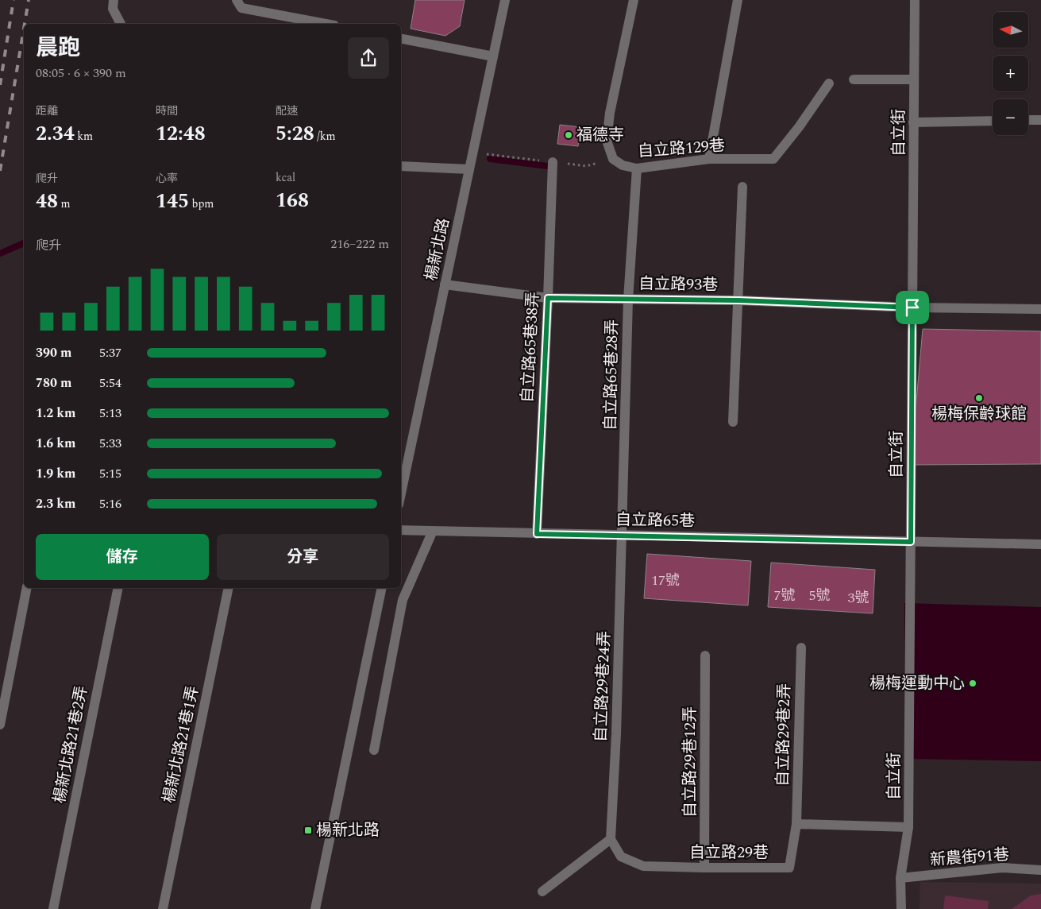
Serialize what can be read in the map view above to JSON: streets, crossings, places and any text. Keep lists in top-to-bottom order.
{
  "streets": {
    "street": [
      "自立街",
      "自立路129巷",
      "楊新北路",
      "自立路93巷",
      "自立路65巷38弄",
      "自立路65巷28弄",
      "自立路65巷",
      "自立路29巷24弄",
      "自立路29巷2弄",
      "楊新北路21巷2弄",
      "楊新北路21巷1弄",
      "自立路29巷12弄",
      "自立路29巷",
      "新農街91巷"
    ]
  },
  "crossings": [
    ["自立街", "自立路93巷"],
    ["自立街", "自立路65巷"],
    ["自立街", "新農街91巷"],
    ["自立路129巷", "自立路65巷28弄"],
    ["楊新北路", "自立路93巷"],
    ["自立路93巷", "自立路65巷38弄"],
    ["自立路93巷", "自立路65巷28弄"],
    ["自立路65巷38弄", "自立路65巷"],
    ["自立路65巷28弄", "自立路65巷"],
    ["自立路65巷28弄", "自立路29巷24弄"],
    ["自立路65巷", "自立路29巷24弄"],
    ["自立路29巷24弄", "自立路29巷"],
    ["自立路29巷2弄", "自立路29巷"],
    ["自立路29巷12弄", "自立路29巷"]
  ],
  "places": {
    "other": ["福德寺", "楊梅保齡球館", "楊梅運動中心"],
    "transit": ["楊新北路"]
  },
  "house_numbers": [
    "17號",
    "7號",
    "5號",
    "3號"
  ],
  "north": "left",
  "page": {
    "map_buttons": ["+", "−"],
    "heading": ["晨跑", "08:05 · 6 × 390 m"],
    "stats": [
      ["距離", "2.34 km"],
      ["時間", "12:48"],
      ["配速", "5:28 /km"],
      ["爬升", "48 m"],
      ["心率", "145 bpm"],
      ["kcal", "168"]
    ],
    "chart": ["爬升", "216–222 m"],
    "list": [
      {
        "name": "390 m",
        "note": "5:37"
      },
      {
        "name": "780 m",
        "note": "5:54"
      },
      {
        "name": "1.2 km",
        "note": "5:13"
      },
      {
        "name": "1.6 km",
        "note": "5:33"
      },
      {
        "name": "1.9 km",
        "note": "5:15"
      },
      {
        "name": "2.3 km",
        "note": "5:16"
      }
    ],
    "buttons": ["儲存", "分享"]
  }
}
